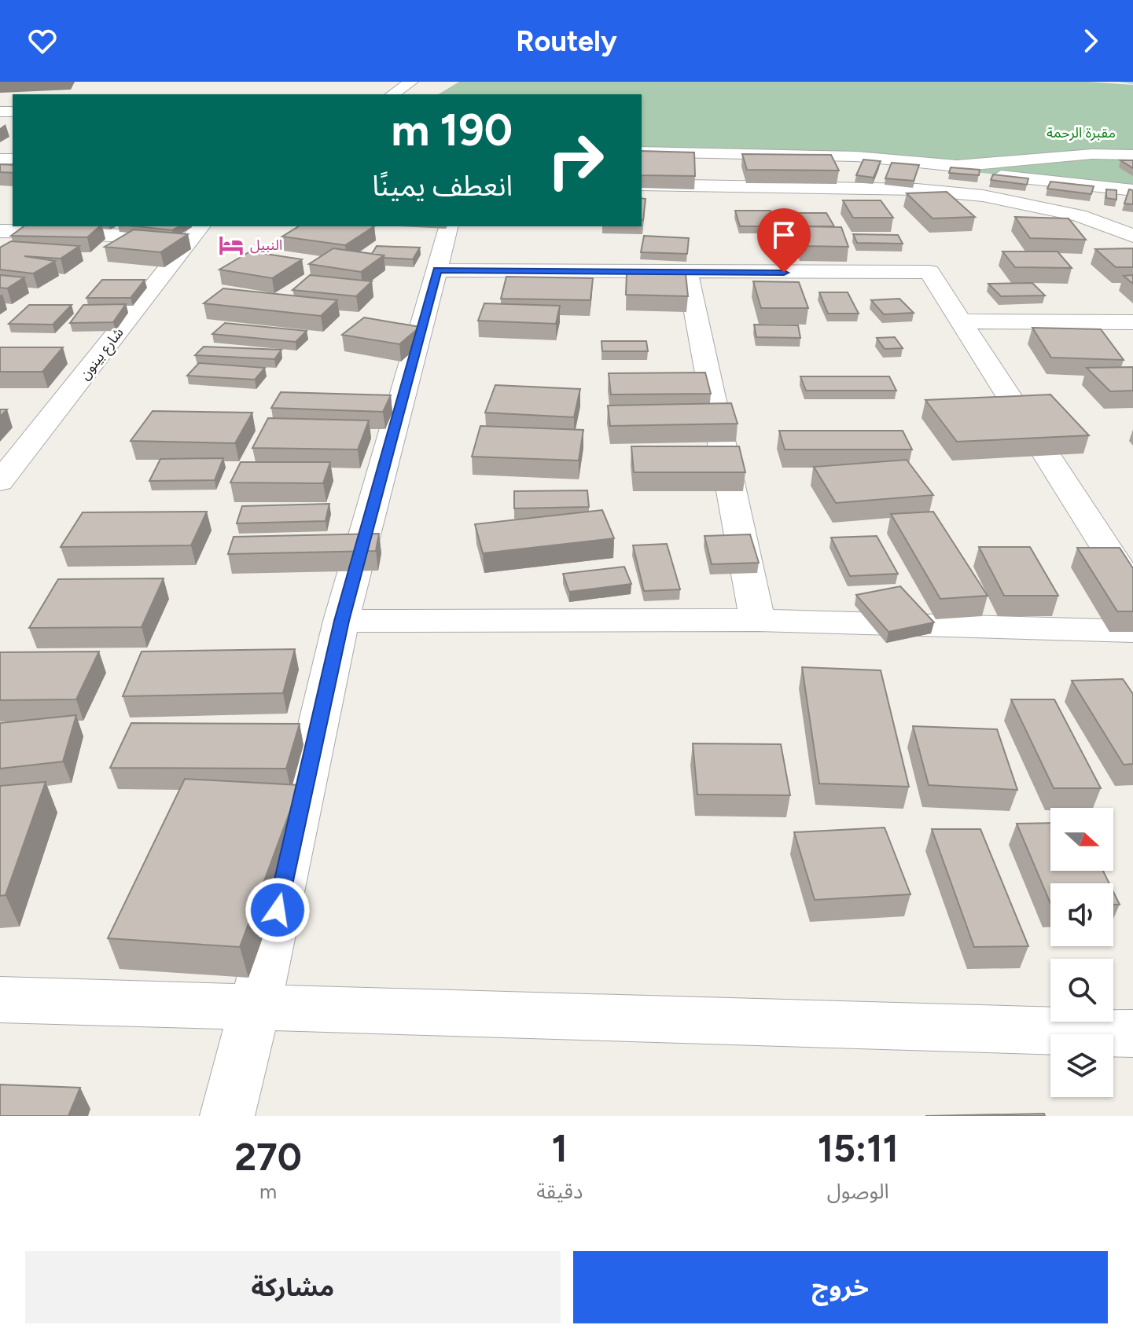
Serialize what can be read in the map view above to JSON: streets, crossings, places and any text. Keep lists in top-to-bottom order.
{
  "streets": {
    "street": ["شارع بينون"]
  },
  "parks": ["مقبرة الرحمة"],
  "places": {
    "hotel": ["النبيل"]
  },
  "north": "right",
  "page": {
    "header": "Routely",
    "turn": ["190 m", "انعطف يمينًا"],
    "eta": [
      "15:11",
      "الوصول",
      "1",
      "دقيقة",
      "270",
      "m"
    ],
    "buttons": ["خروج", "مشاركة"]
  }
}
